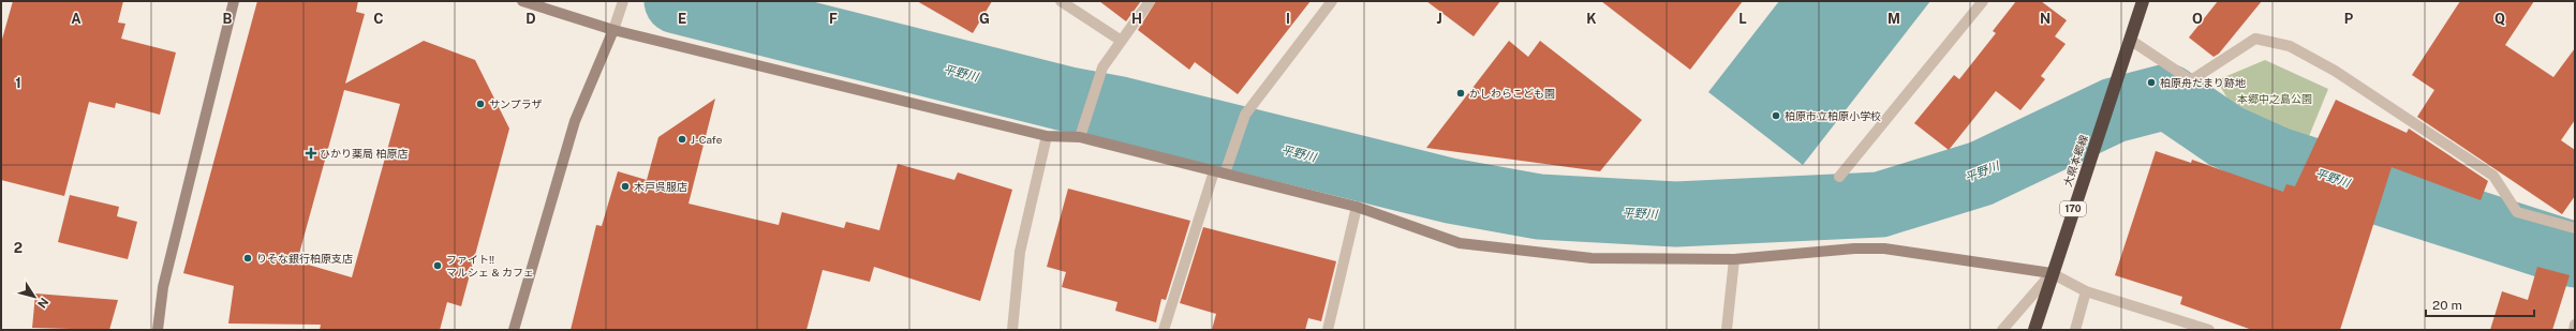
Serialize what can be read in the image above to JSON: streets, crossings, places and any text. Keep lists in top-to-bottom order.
{
  "streets": {
    "highway": ["大県本郷線", "170"]
  },
  "water": ["平野川"],
  "parks": ["本郷中之島公園"],
  "places": {
    "other": [
      "柏原舟だまり跡地",
      "かしわらこども園",
      "サンプラザ",
      "柏原市立柏原小学校",
      "J-Cafe",
      "木戸呉服店",
      "りそな銀行柏原支店",
      "ファイト!! マルシェ & カフェ"
    ],
    "health": ["ひかり薬局 柏原店"]
  },
  "scale_bar": "20 m",
  "north": "bottom right",
  "grid": {
    "columns": [
      "A",
      "B",
      "C",
      "D",
      "E",
      "F",
      "G",
      "H",
      "I",
      "J",
      "K",
      "L",
      "M",
      "N",
      "O",
      "P",
      "Q"
    ],
    "rows": ["1", "2"]
  }
}
